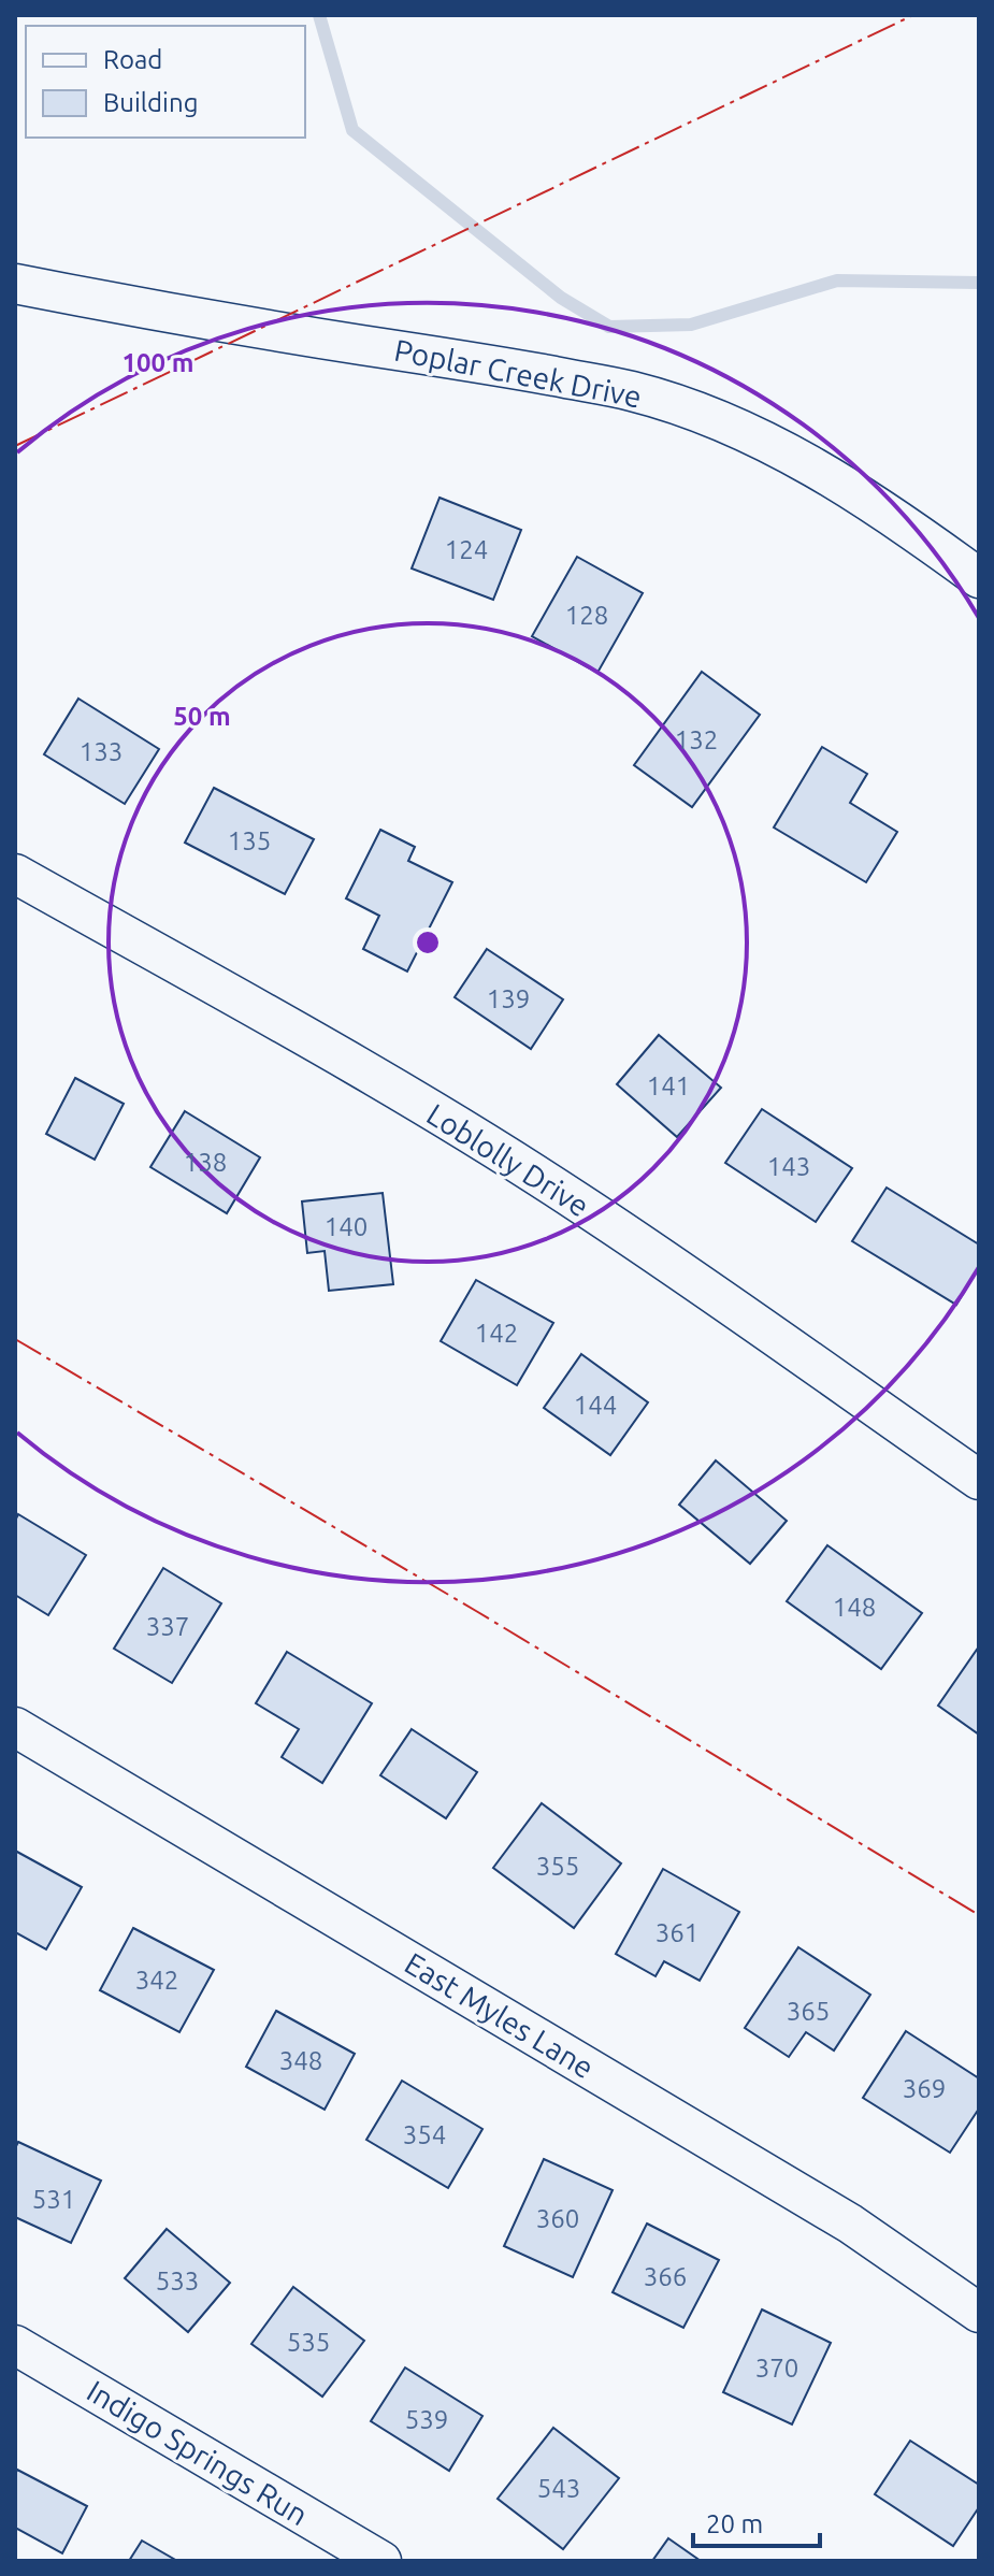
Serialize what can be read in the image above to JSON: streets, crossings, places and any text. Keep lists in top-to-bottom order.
{
  "streets": {
    "street": [
      "Poplar Creek Drive",
      "Loblolly Drive",
      "East Myles Lane",
      "Indigo Springs Run"
    ]
  },
  "house_numbers": [
    "124",
    "128",
    "132",
    "133",
    "135",
    "139",
    "141",
    "138",
    "143",
    "140",
    "142",
    "144",
    "148",
    "337",
    "355",
    "361",
    "342",
    "365",
    "348",
    "369",
    "354",
    "531",
    "360",
    "366",
    "533",
    "535",
    "370",
    "539",
    "543"
  ],
  "legend": ["Road", "Building"],
  "scale_bar": "20 m",
  "rings": ["100 m", "50 m"]
}
